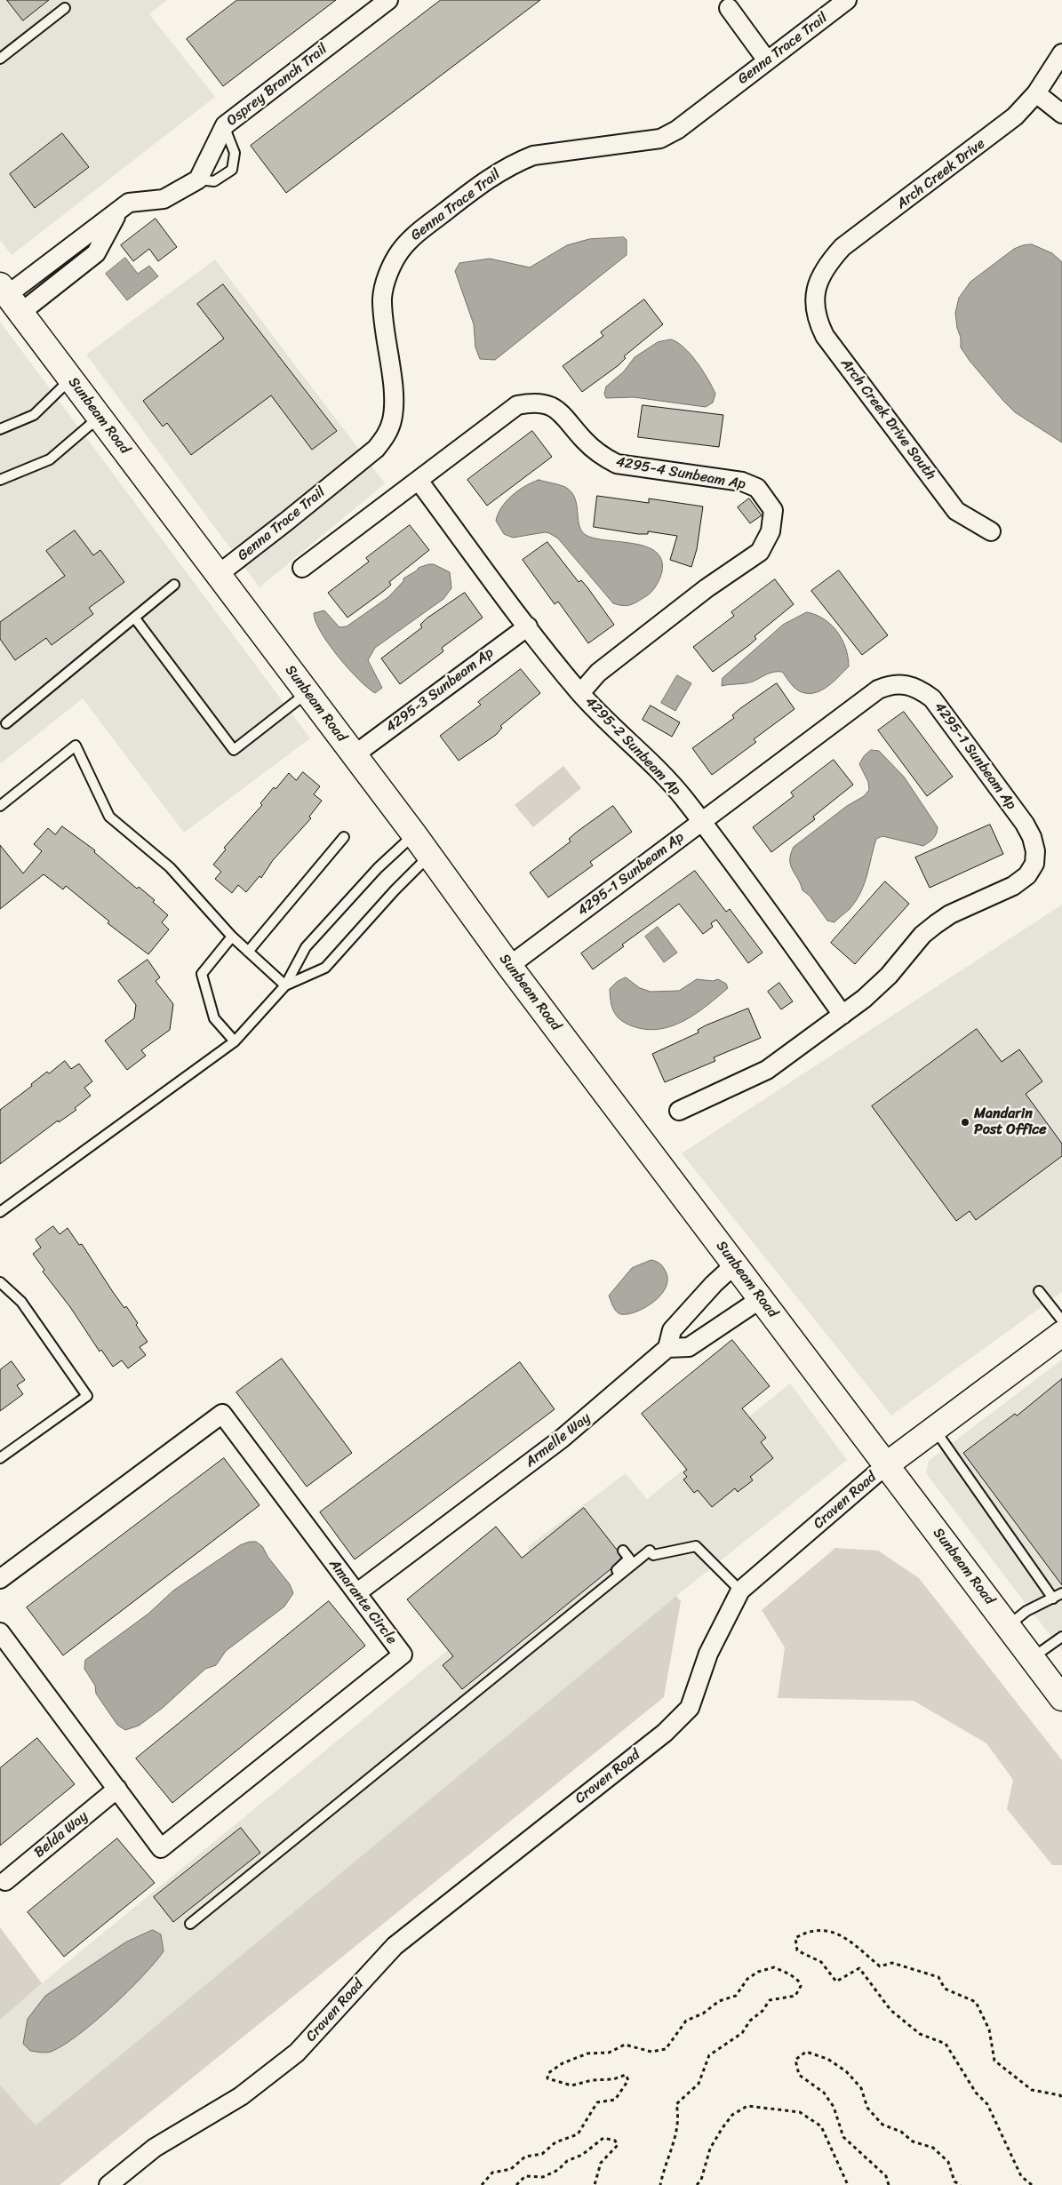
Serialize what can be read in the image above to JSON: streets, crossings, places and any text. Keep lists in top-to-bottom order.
{
  "streets": {
    "street": [
      "Genna Trace Trail",
      "Osprey Branch Trail",
      "Arch Creek Drive",
      "Sunbeam Road",
      "Arch Creek Drive South",
      "4295-4 Sunbeam Ap",
      "4295-3 Sunbeam Ap",
      "4295-2 Sunbeam Ap",
      "4295-1 Sunbeam Ap",
      "Armelle Way",
      "Craven Road",
      "Amarante Circle",
      "Belda Way"
    ]
  },
  "crossings": [
    ["Genna Trace Trail", "Sunbeam Road"],
    ["Arch Creek Drive", "Arch Creek Drive South"],
    ["Sunbeam Road", "4295-3 Sunbeam Ap"],
    ["Sunbeam Road", "4295-1 Sunbeam Ap"],
    ["Sunbeam Road", "Craven Road"],
    ["4295-4 Sunbeam Ap", "4295-2 Sunbeam Ap"],
    ["4295-3 Sunbeam Ap", "4295-2 Sunbeam Ap"],
    ["4295-2 Sunbeam Ap", "4295-1 Sunbeam Ap"],
    ["Armelle Way", "Amarante Circle"],
    ["Amarante Circle", "Belda Way"]
  ],
  "places": ["Mandarin Post Office"]
}
